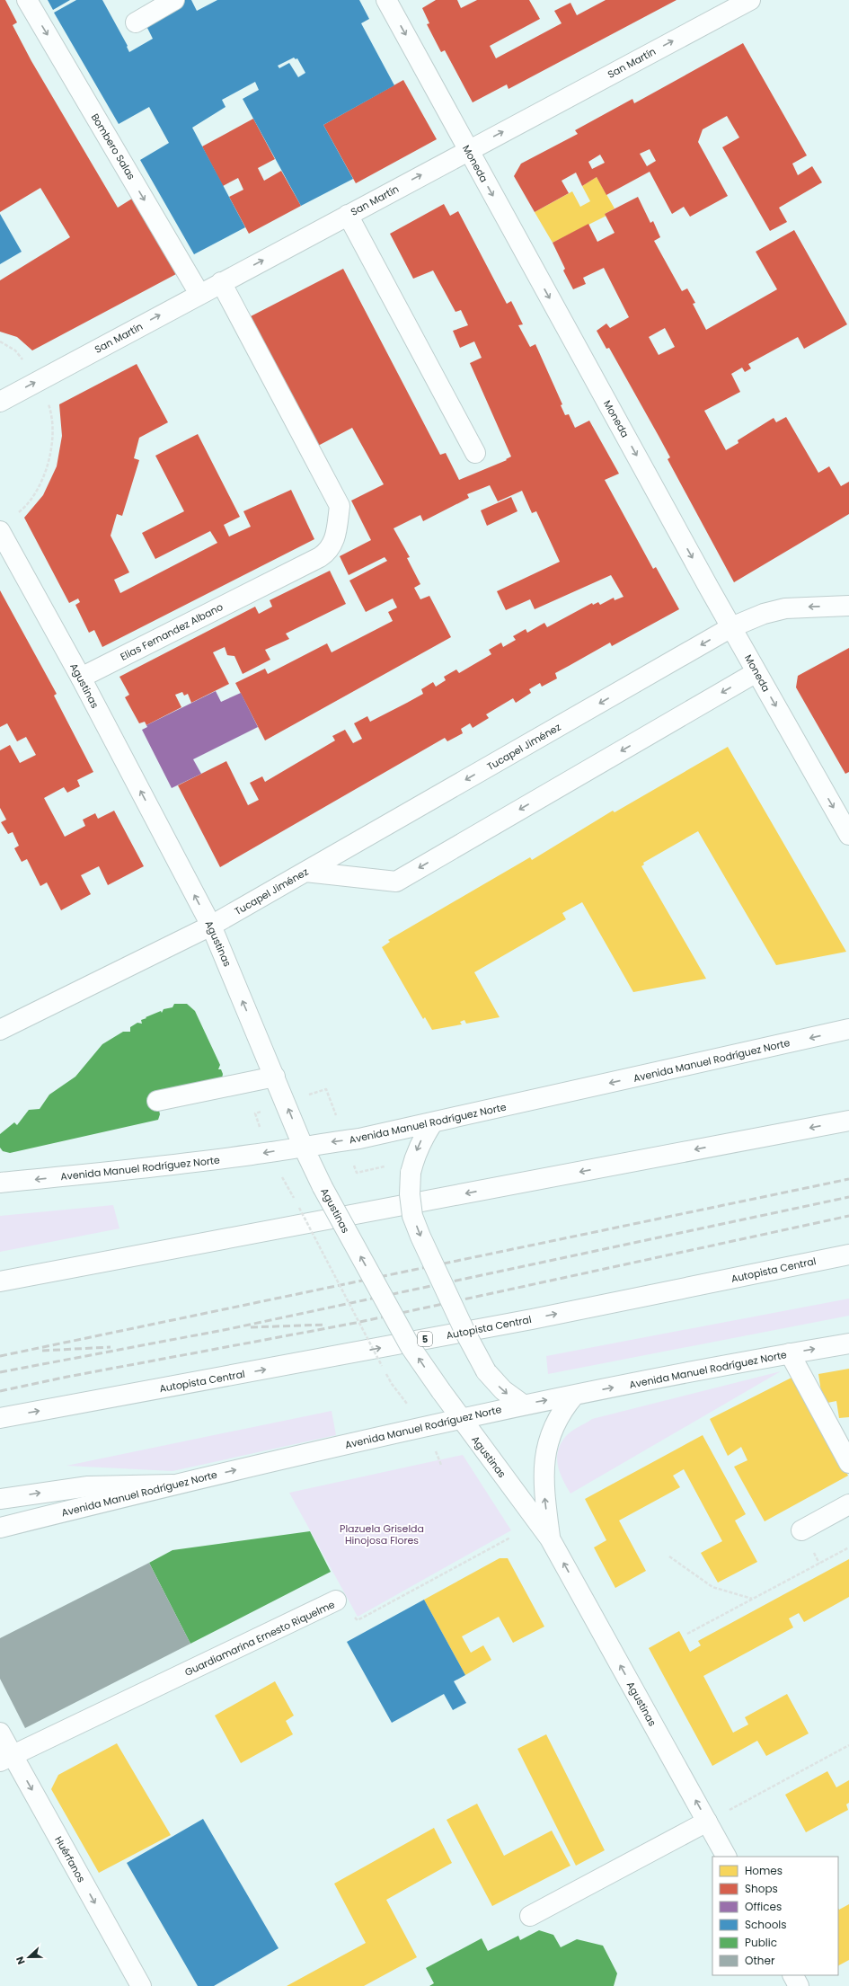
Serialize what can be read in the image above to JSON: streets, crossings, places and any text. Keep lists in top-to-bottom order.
{
  "streets": {
    "main road": [
      "San Martín",
      "Bombero Salas",
      "Moneda",
      "Elias Fernandez Albano",
      "Agustinas",
      "Tucapel Jiménez",
      "Avenida Manuel Rodríguez Norte",
      "Autopista Central",
      "5",
      "Guardiamarina Ernesto Riquelme",
      "Huérfanos"
    ]
  },
  "crossings": [
    ["San Martín", "Bombero Salas"],
    ["San Martín", "Moneda"],
    ["San Martín", "Elias Fernandez Albano"],
    ["Moneda", "Tucapel Jiménez"],
    ["Elias Fernandez Albano", "Agustinas"],
    ["Agustinas", "Tucapel Jiménez"],
    ["Agustinas", "Avenida Manuel Rodríguez Norte"],
    ["Guardiamarina Ernesto Riquelme", "Huérfanos"]
  ],
  "one_way": [
    "San Martín",
    "Bombero Salas",
    "Moneda",
    "Agustinas",
    "Huérfanos"
  ],
  "parks": ["Plazuela Griselda Hinojosa Flores"],
  "legend": [
    "Homes",
    "Shops",
    "Offices",
    "Schools",
    "Public",
    "Other"
  ],
  "north": "left"
}
